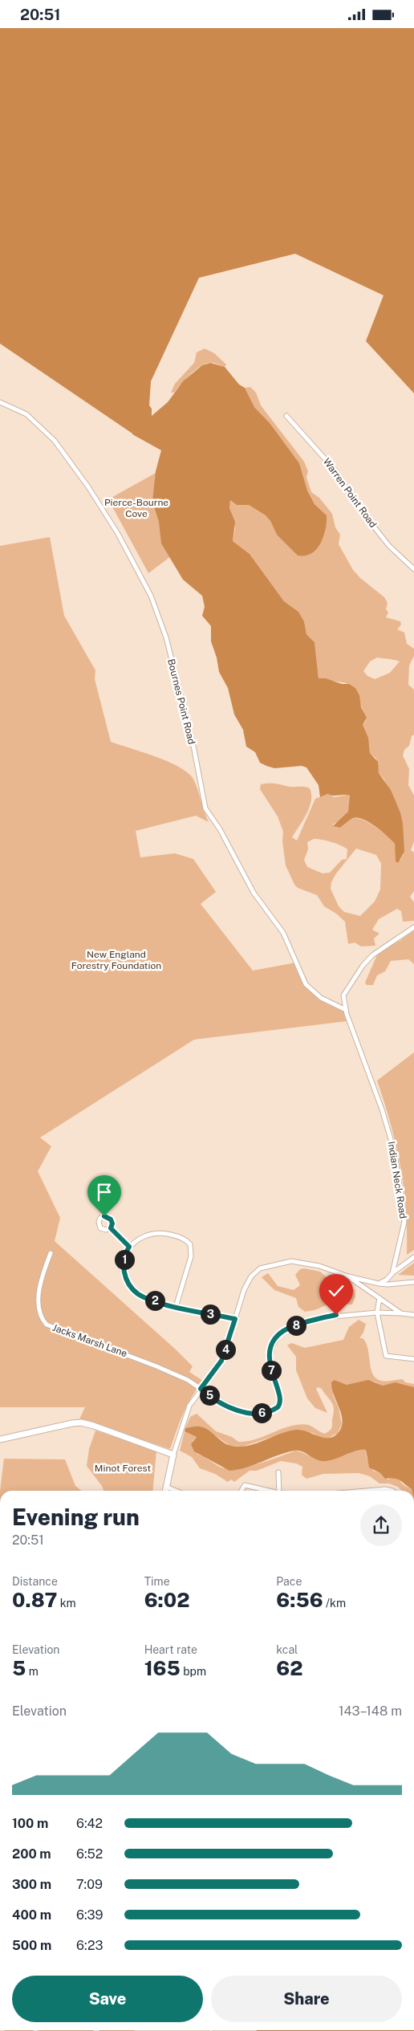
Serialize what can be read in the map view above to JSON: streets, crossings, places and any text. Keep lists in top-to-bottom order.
{
  "streets": {
    "street": [
      "Warren Point Road",
      "Bournes Point Road",
      "Indian Neck Road",
      "Jacks Marsh Lane"
    ]
  },
  "crossings": [
    ["Bournes Point Road", "Indian Neck Road"]
  ],
  "parks": ["Pierce-Bourne Cove", "New England Forestry Foundation", "Minot Forest"],
  "page": {
    "status": "20:51",
    "pins": [
      "1",
      "2",
      "3",
      "8",
      "4",
      "7",
      "5",
      "6"
    ],
    "heading": ["Evening run", "20:51"],
    "stats": [
      ["Distance", "0.87 km"],
      ["Time", "6:02"],
      ["Pace", "6:56 /km"],
      ["Elevation", "5 m"],
      ["Heart rate", "165 bpm"],
      ["kcal", "62"]
    ],
    "chart": ["Elevation", "143–148 m"],
    "list": [
      {
        "name": "100 m",
        "note": "6:42"
      },
      {
        "name": "200 m",
        "note": "6:52"
      },
      {
        "name": "300 m",
        "note": "7:09"
      },
      {
        "name": "400 m",
        "note": "6:39"
      },
      {
        "name": "500 m",
        "note": "6:23"
      }
    ],
    "buttons": ["Save", "Share"]
  }
}
